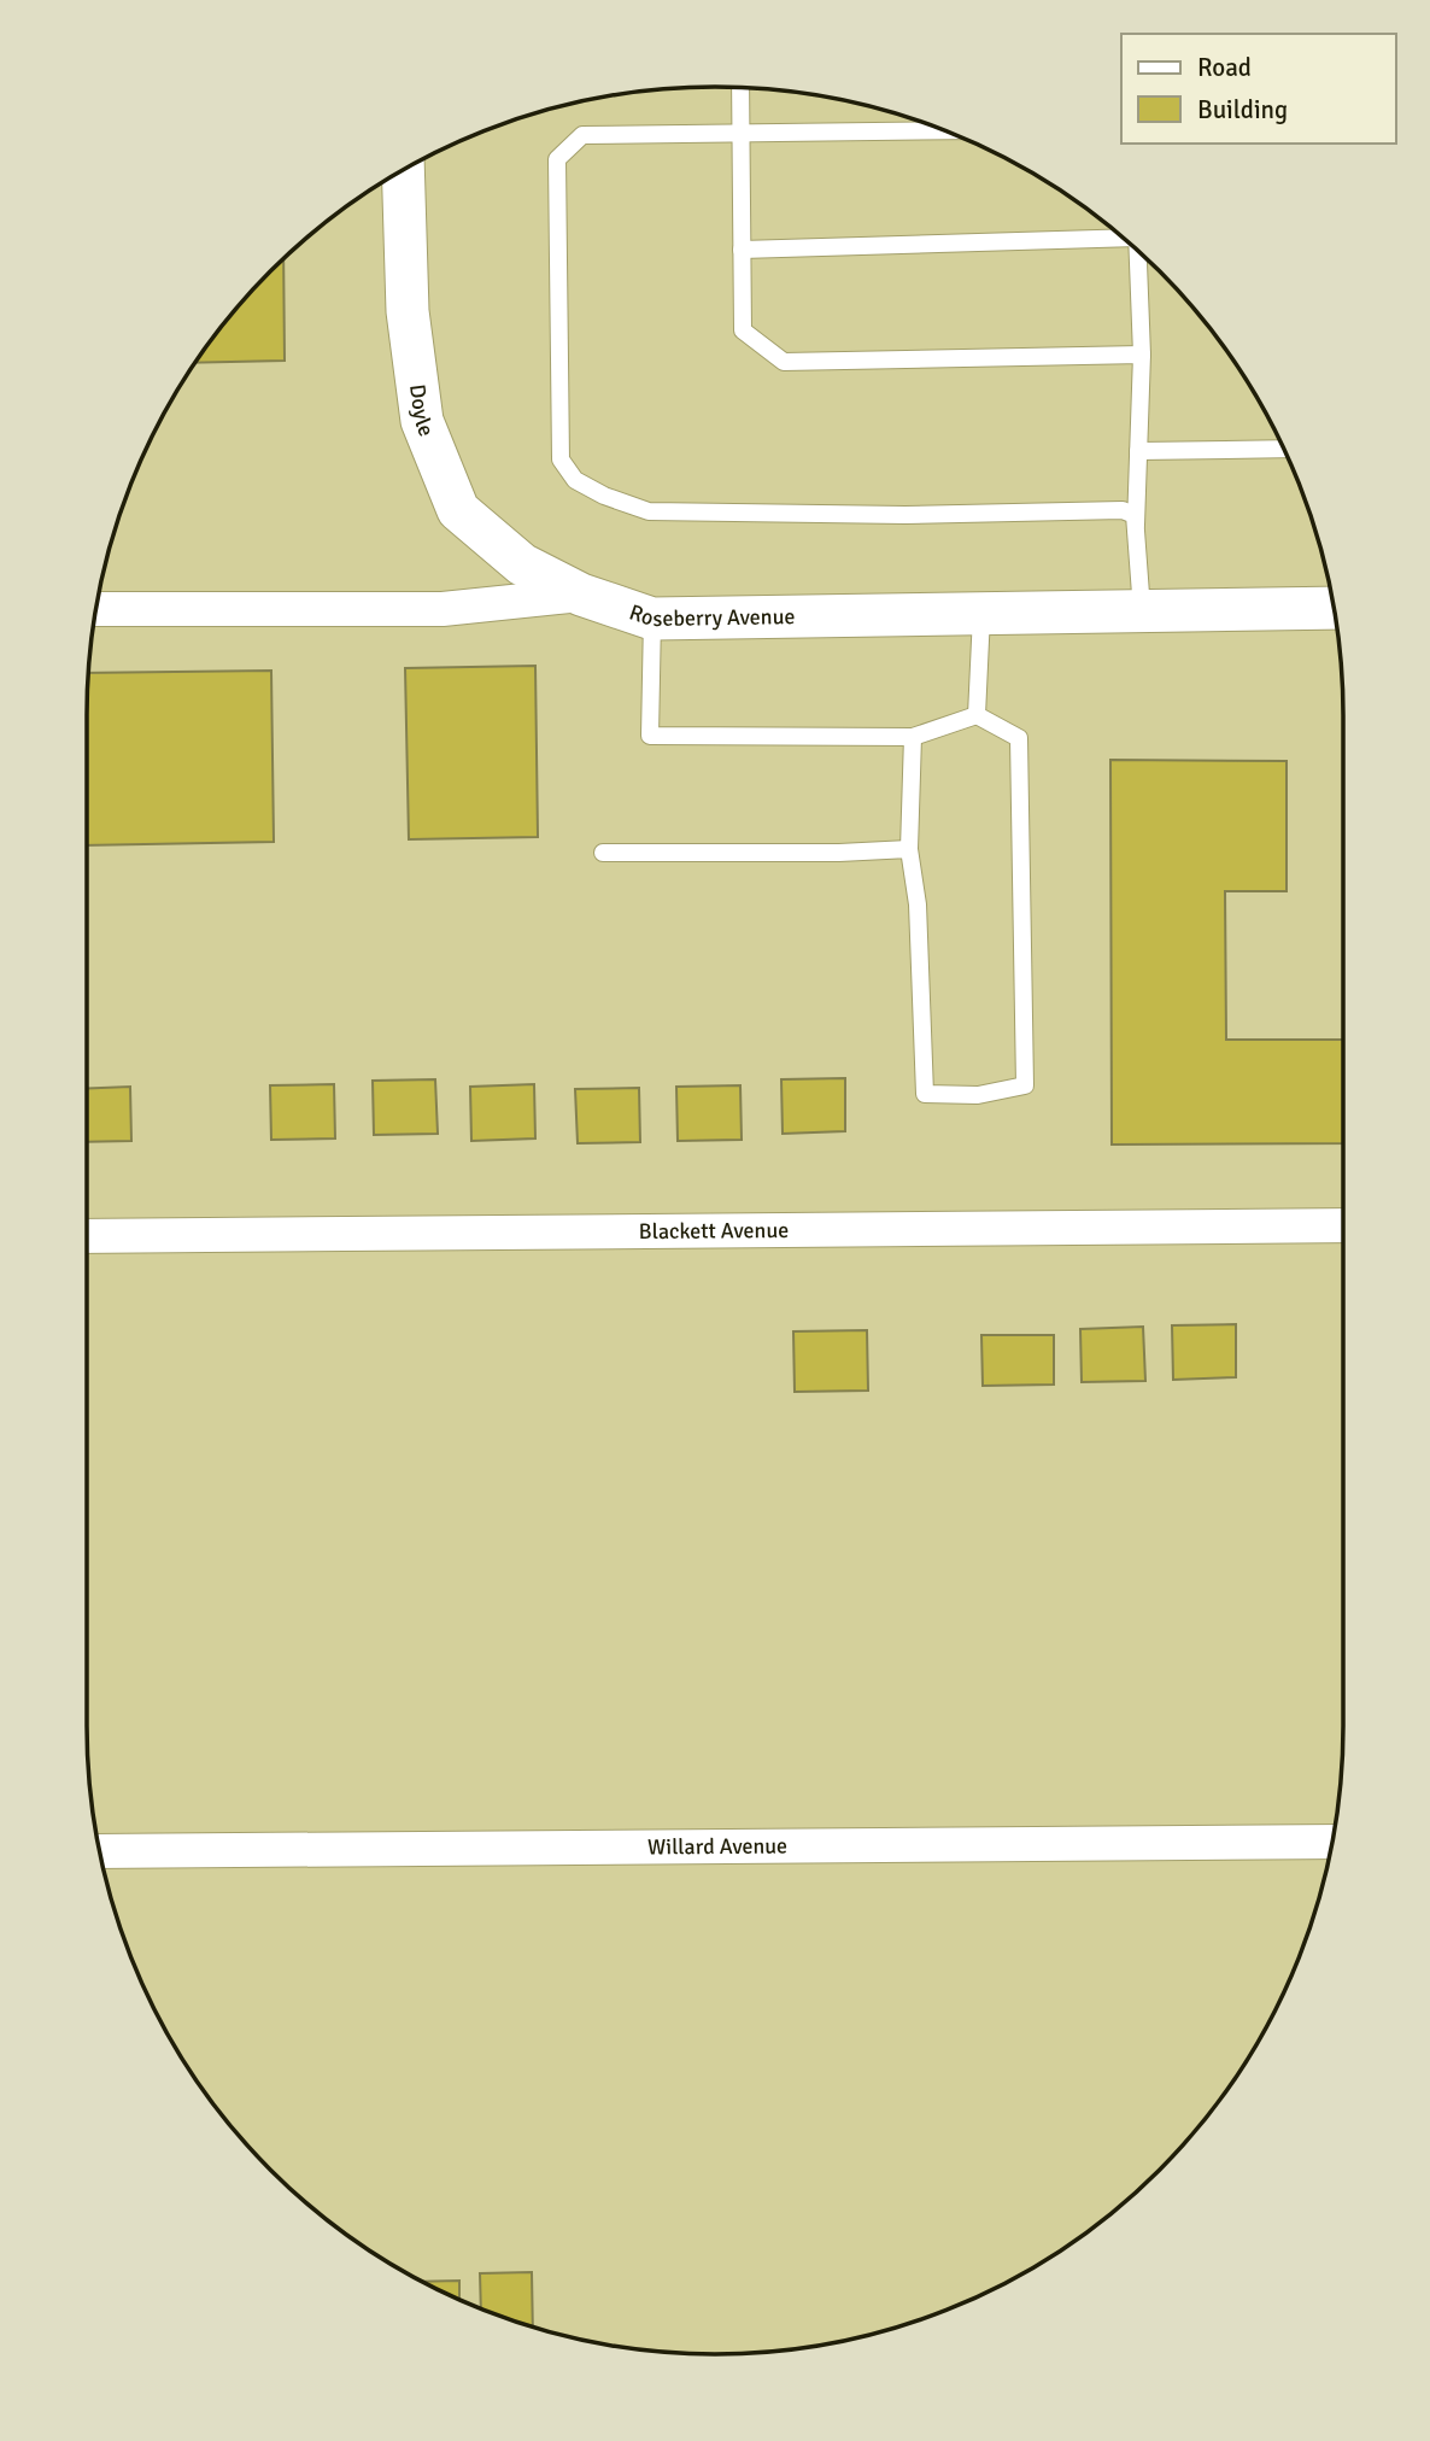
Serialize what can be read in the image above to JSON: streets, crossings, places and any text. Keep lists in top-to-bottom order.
{
  "streets": {
    "street": [
      "Doyle",
      "Roseberry Avenue",
      "Blackett Avenue",
      "Willard Avenue"
    ]
  },
  "crossings": [
    ["Doyle", "Roseberry Avenue"]
  ],
  "legend": ["Road", "Building"]
}
